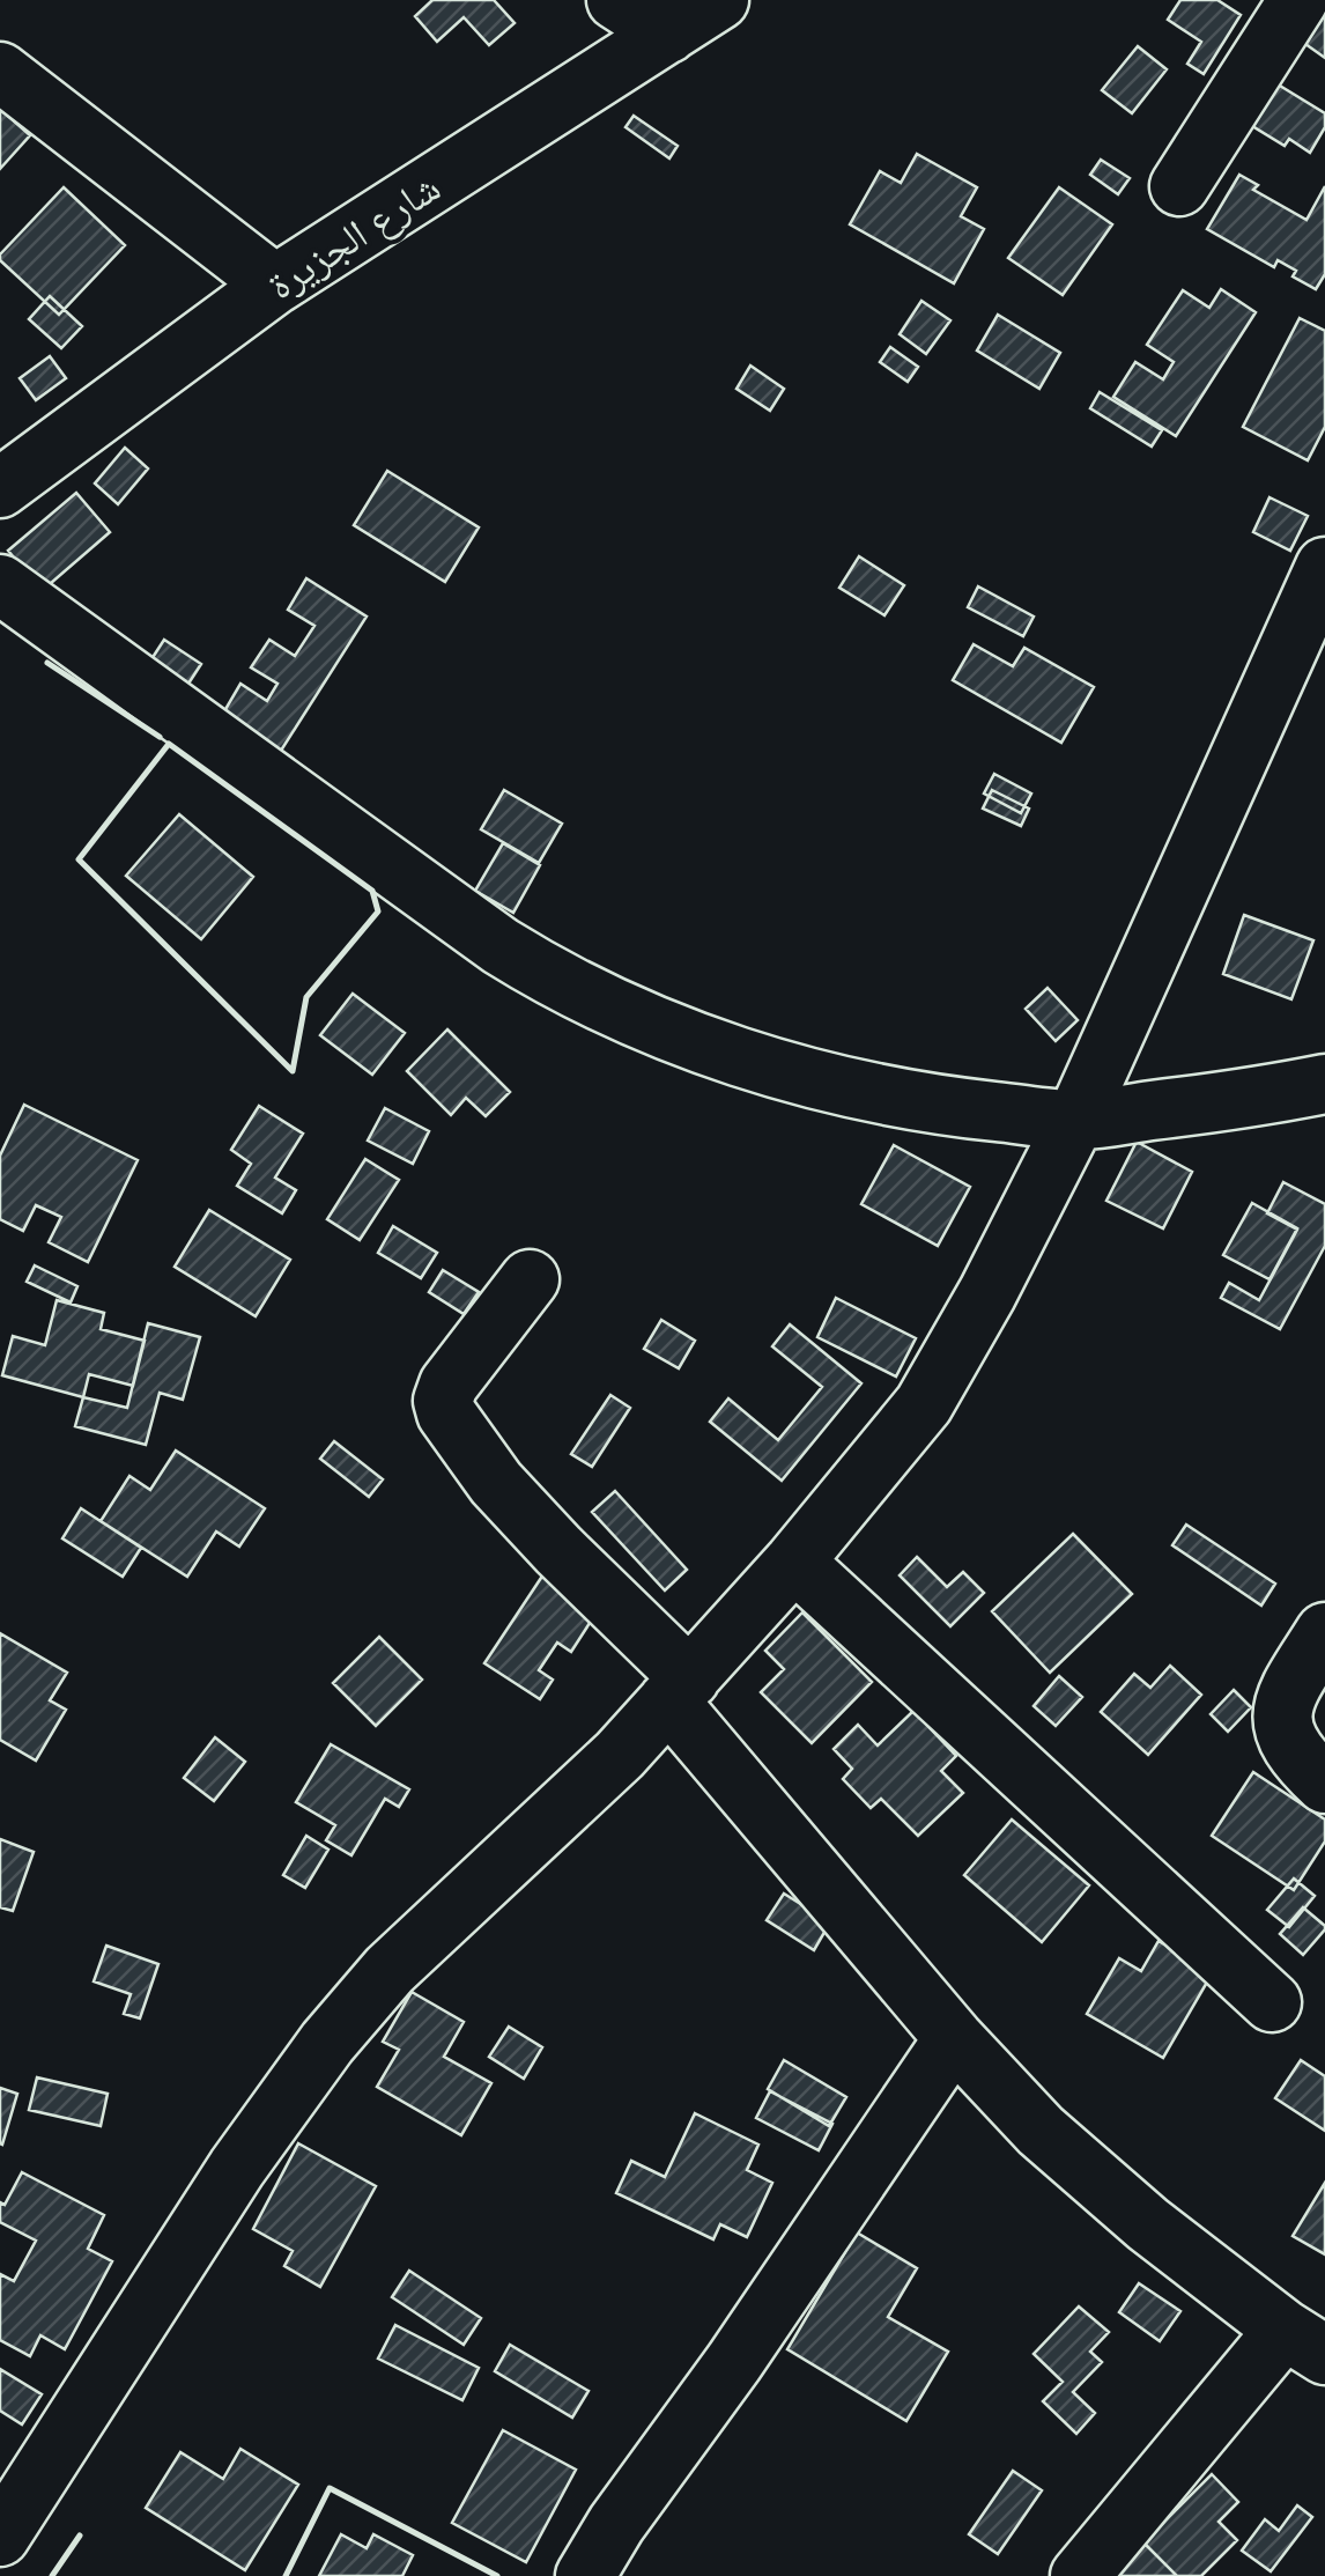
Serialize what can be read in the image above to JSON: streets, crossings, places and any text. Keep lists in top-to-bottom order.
{
  "streets": {
    "street": ["شارع الجزيرة"]
  }
}
